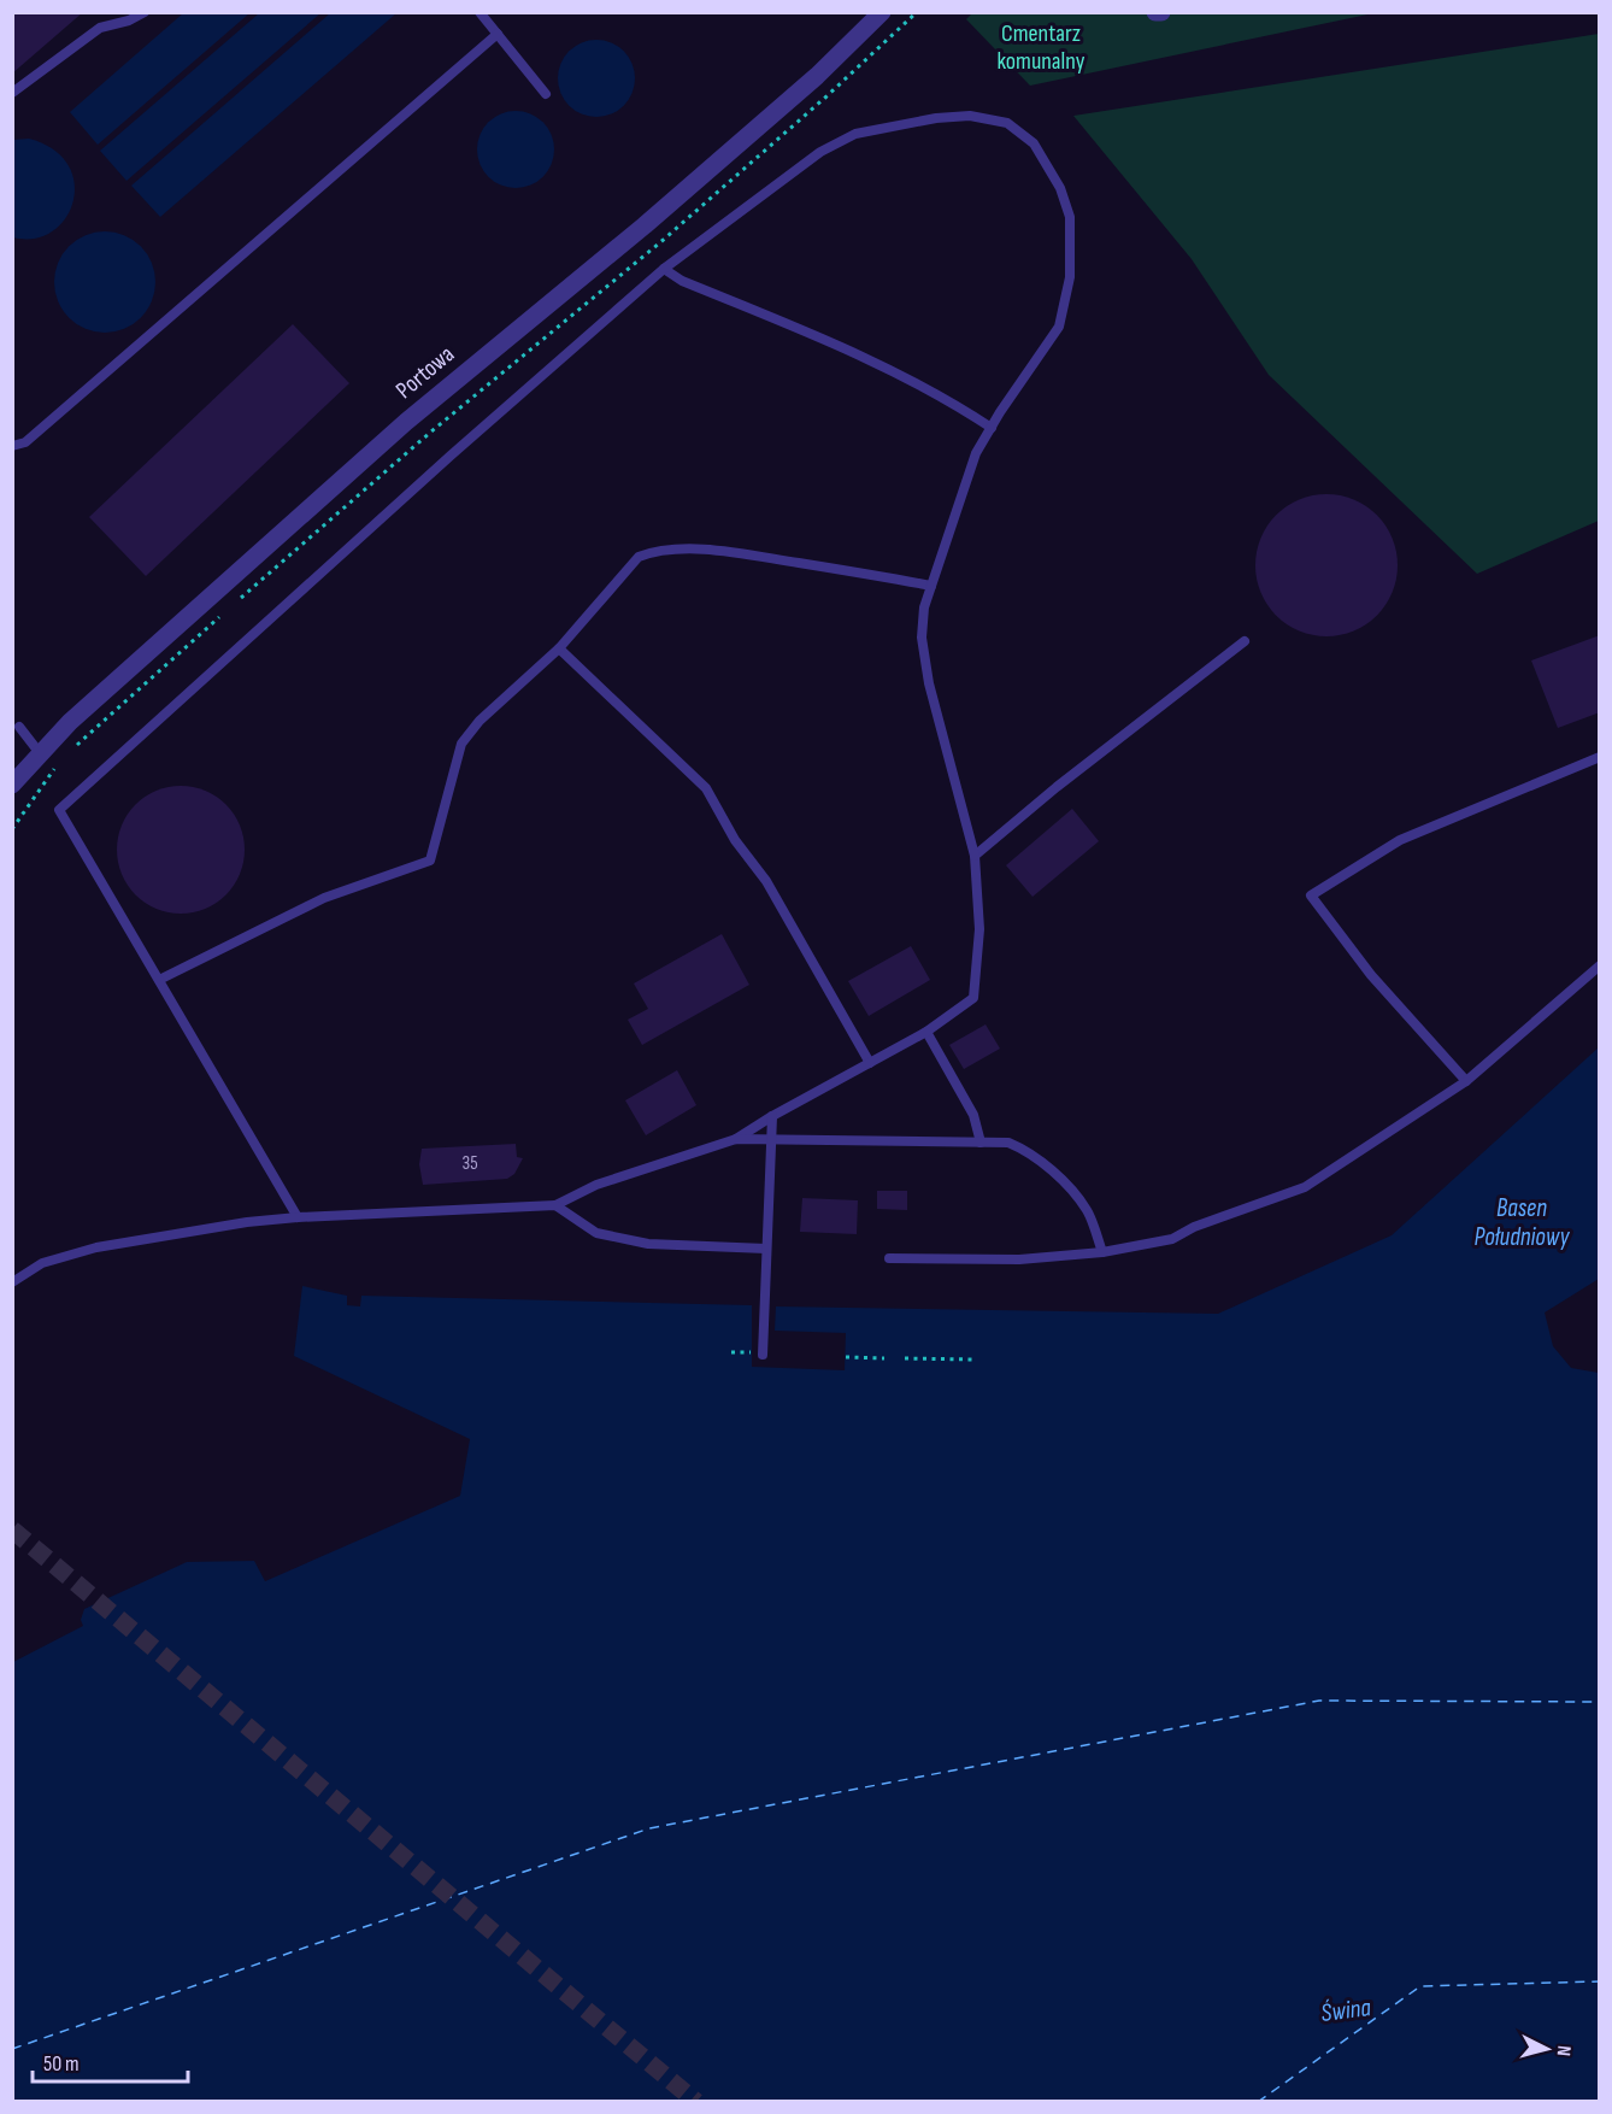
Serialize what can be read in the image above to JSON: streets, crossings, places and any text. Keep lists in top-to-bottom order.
{
  "streets": {
    "street": ["Portowa"]
  },
  "water": ["Basen Południowy", "Świna"],
  "parks": ["Cmentarz komunalny"],
  "house_numbers": ["35"],
  "scale_bar": "50 m",
  "north": "right"
}
